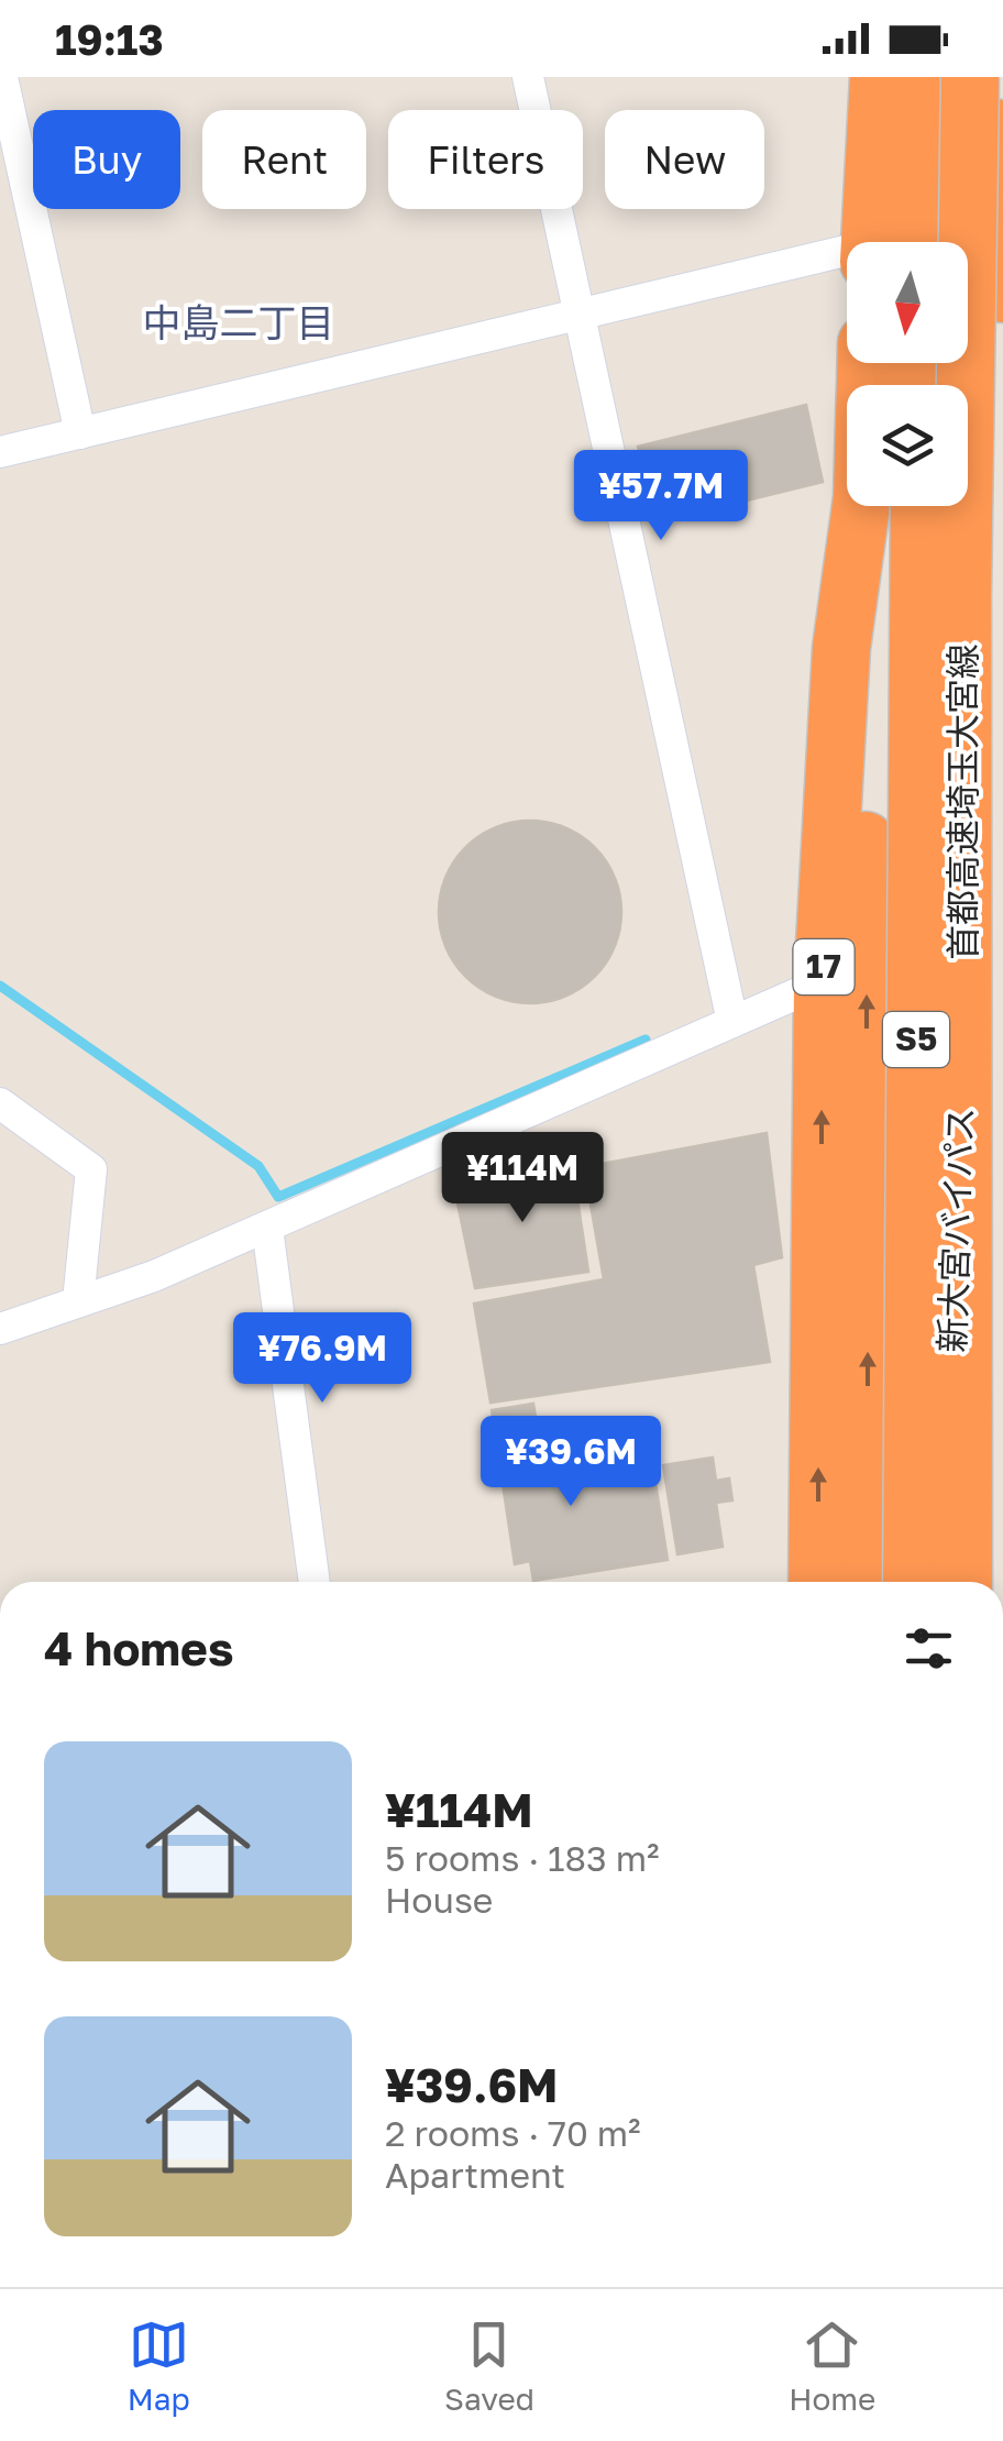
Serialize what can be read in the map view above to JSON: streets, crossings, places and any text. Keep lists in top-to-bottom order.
{
  "streets": {
    "highway": [
      "首都高速埼玉大宮線",
      "17",
      "S5",
      "新大宮バイパス"
    ]
  },
  "districts": ["中島二丁目"],
  "north": "bottom",
  "page": {
    "status": "19:13",
    "chip": [
      "Buy",
      "Rent",
      "Filters",
      "New"
    ],
    "price": [
      "¥57.7M",
      "¥114M",
      "¥76.9M",
      "¥39.6M"
    ],
    "heading": "4 homes",
    "list": [
      {
        "name": "¥114M",
        "note": "5 rooms · 183 m² · House"
      },
      {
        "name": "¥39.6M",
        "note": "2 rooms · 70 m² · Apartment"
      }
    ],
    "tabs": ["Map", "Saved", "Home"]
  }
}
